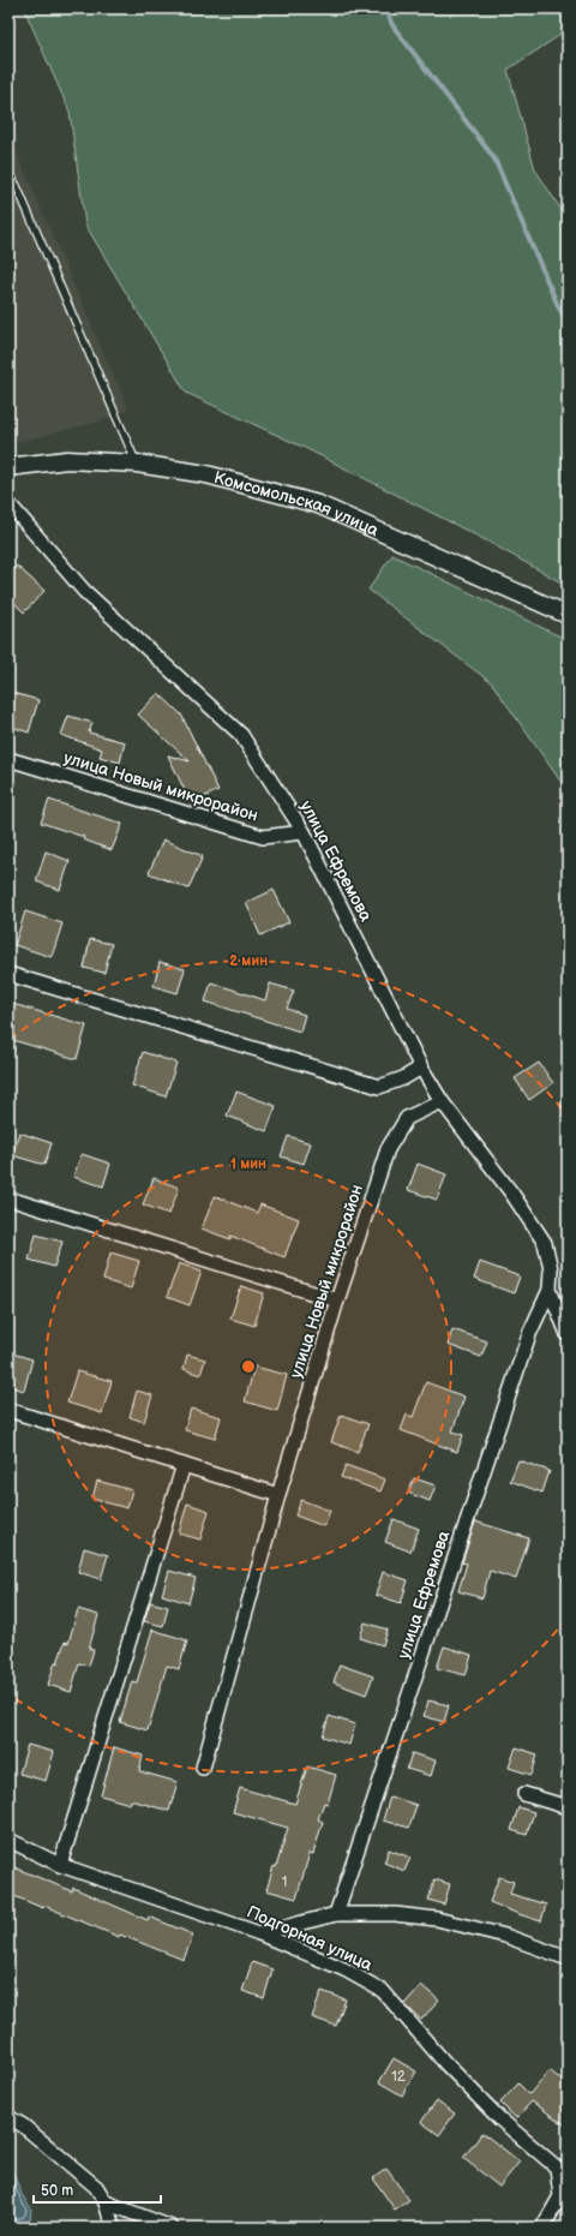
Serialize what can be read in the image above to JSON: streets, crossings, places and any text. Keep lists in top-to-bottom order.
{
  "streets": {
    "street": [
      "Комсомольская улица",
      "улица Новый микрорайон",
      "улица Ефремова",
      "Подгорная улица"
    ]
  },
  "crossings": [
    ["улица Новый микрорайон", "улица Ефремова"]
  ],
  "house_numbers": ["1", "12"],
  "scale_bar": "50 m",
  "rings": ["2 мин", "1 мин"]
}
